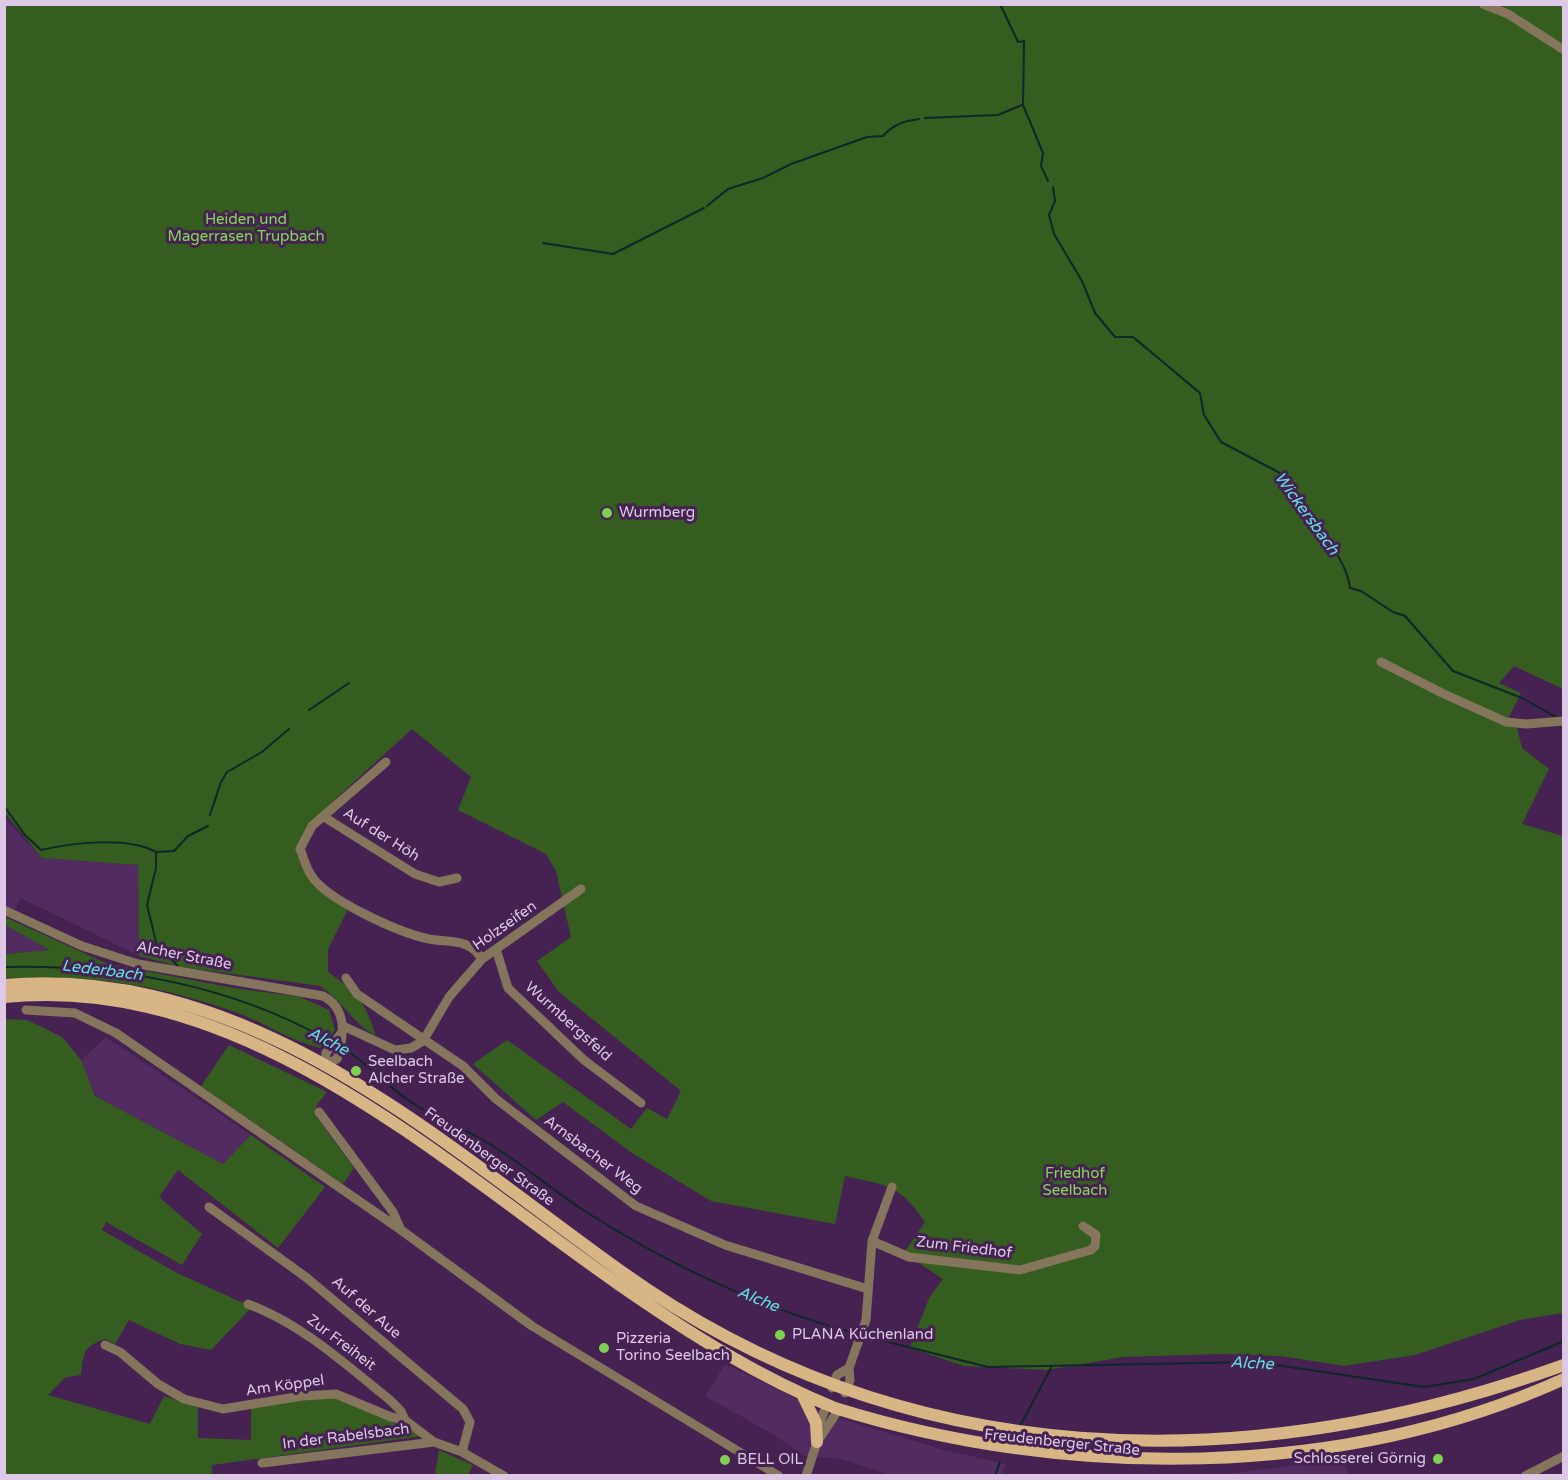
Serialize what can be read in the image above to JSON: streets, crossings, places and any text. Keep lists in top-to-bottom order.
{
  "streets": {
    "main road": ["Freudenberger Straße"],
    "street": [
      "Auf der Höh",
      "Holzseifen",
      "Alcher Straße",
      "Wurmbergsfeld",
      "Arnsbacher Weg",
      "Zum Friedhof",
      "Auf der Aue",
      "Zur Freiheit",
      "Am Köppel",
      "In der Rabelsbach"
    ]
  },
  "crossings": [
    ["Auf der Höh", "Holzseifen"],
    ["Holzseifen", "Wurmbergsfeld"],
    ["Holzseifen", "Arnsbacher Weg"],
    ["Auf der Aue", "Am Köppel"],
    ["Zur Freiheit", "Am Köppel"],
    ["Am Köppel", "In der Rabelsbach"]
  ],
  "water": ["Wickersbach", "Lederbach", "Alche"],
  "parks": ["Heiden und Magerrasen Trupbach", "Friedhof Seelbach"],
  "places": [
    "Wurmberg",
    "Seelbach Alcher Straße",
    "PLANA Küchenland",
    "Pizzeria Torino Seelbach",
    "Schlosserei Görnig",
    "BELL OIL"
  ]
}
